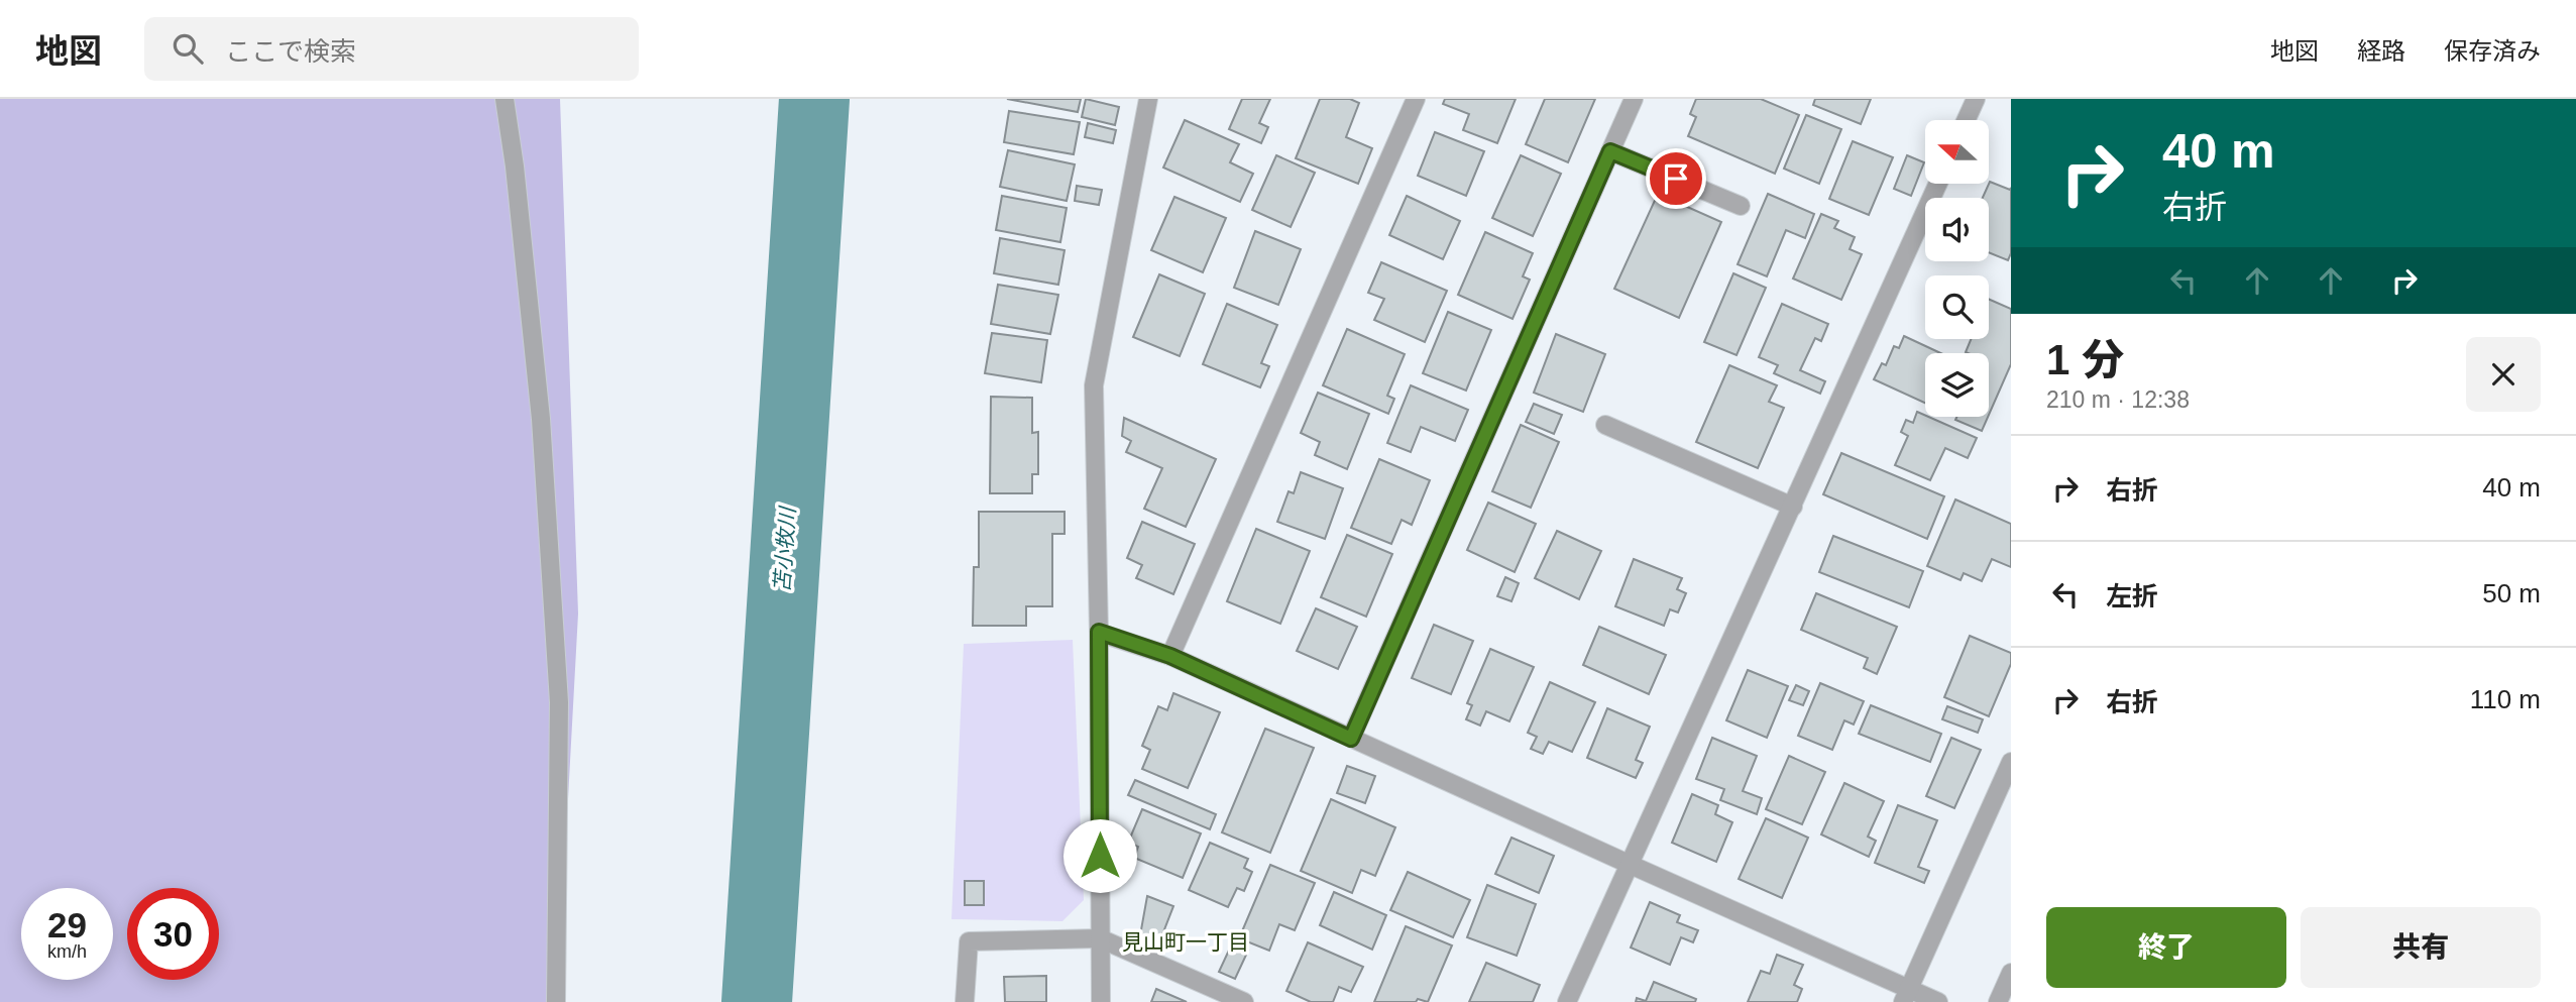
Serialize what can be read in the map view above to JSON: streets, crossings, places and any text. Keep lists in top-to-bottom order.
{
  "districts": ["見山町一丁目"],
  "water": ["苫小牧川"],
  "north": "left",
  "page": {
    "header": "地図",
    "search": "ここで検索",
    "nav": ["地図", "経路", "保存済み"],
    "turn": ["40 m", "右折"],
    "heading": ["1 分", "210 m · 12:38"],
    "list": [
      {
        "name": "右折",
        "value": "40 m"
      },
      {
        "name": "左折",
        "value": "50 m"
      },
      {
        "name": "右折",
        "value": "110 m"
      }
    ],
    "speed": "29 km/h",
    "limit": "30",
    "buttons": ["終了", "共有"]
  }
}
